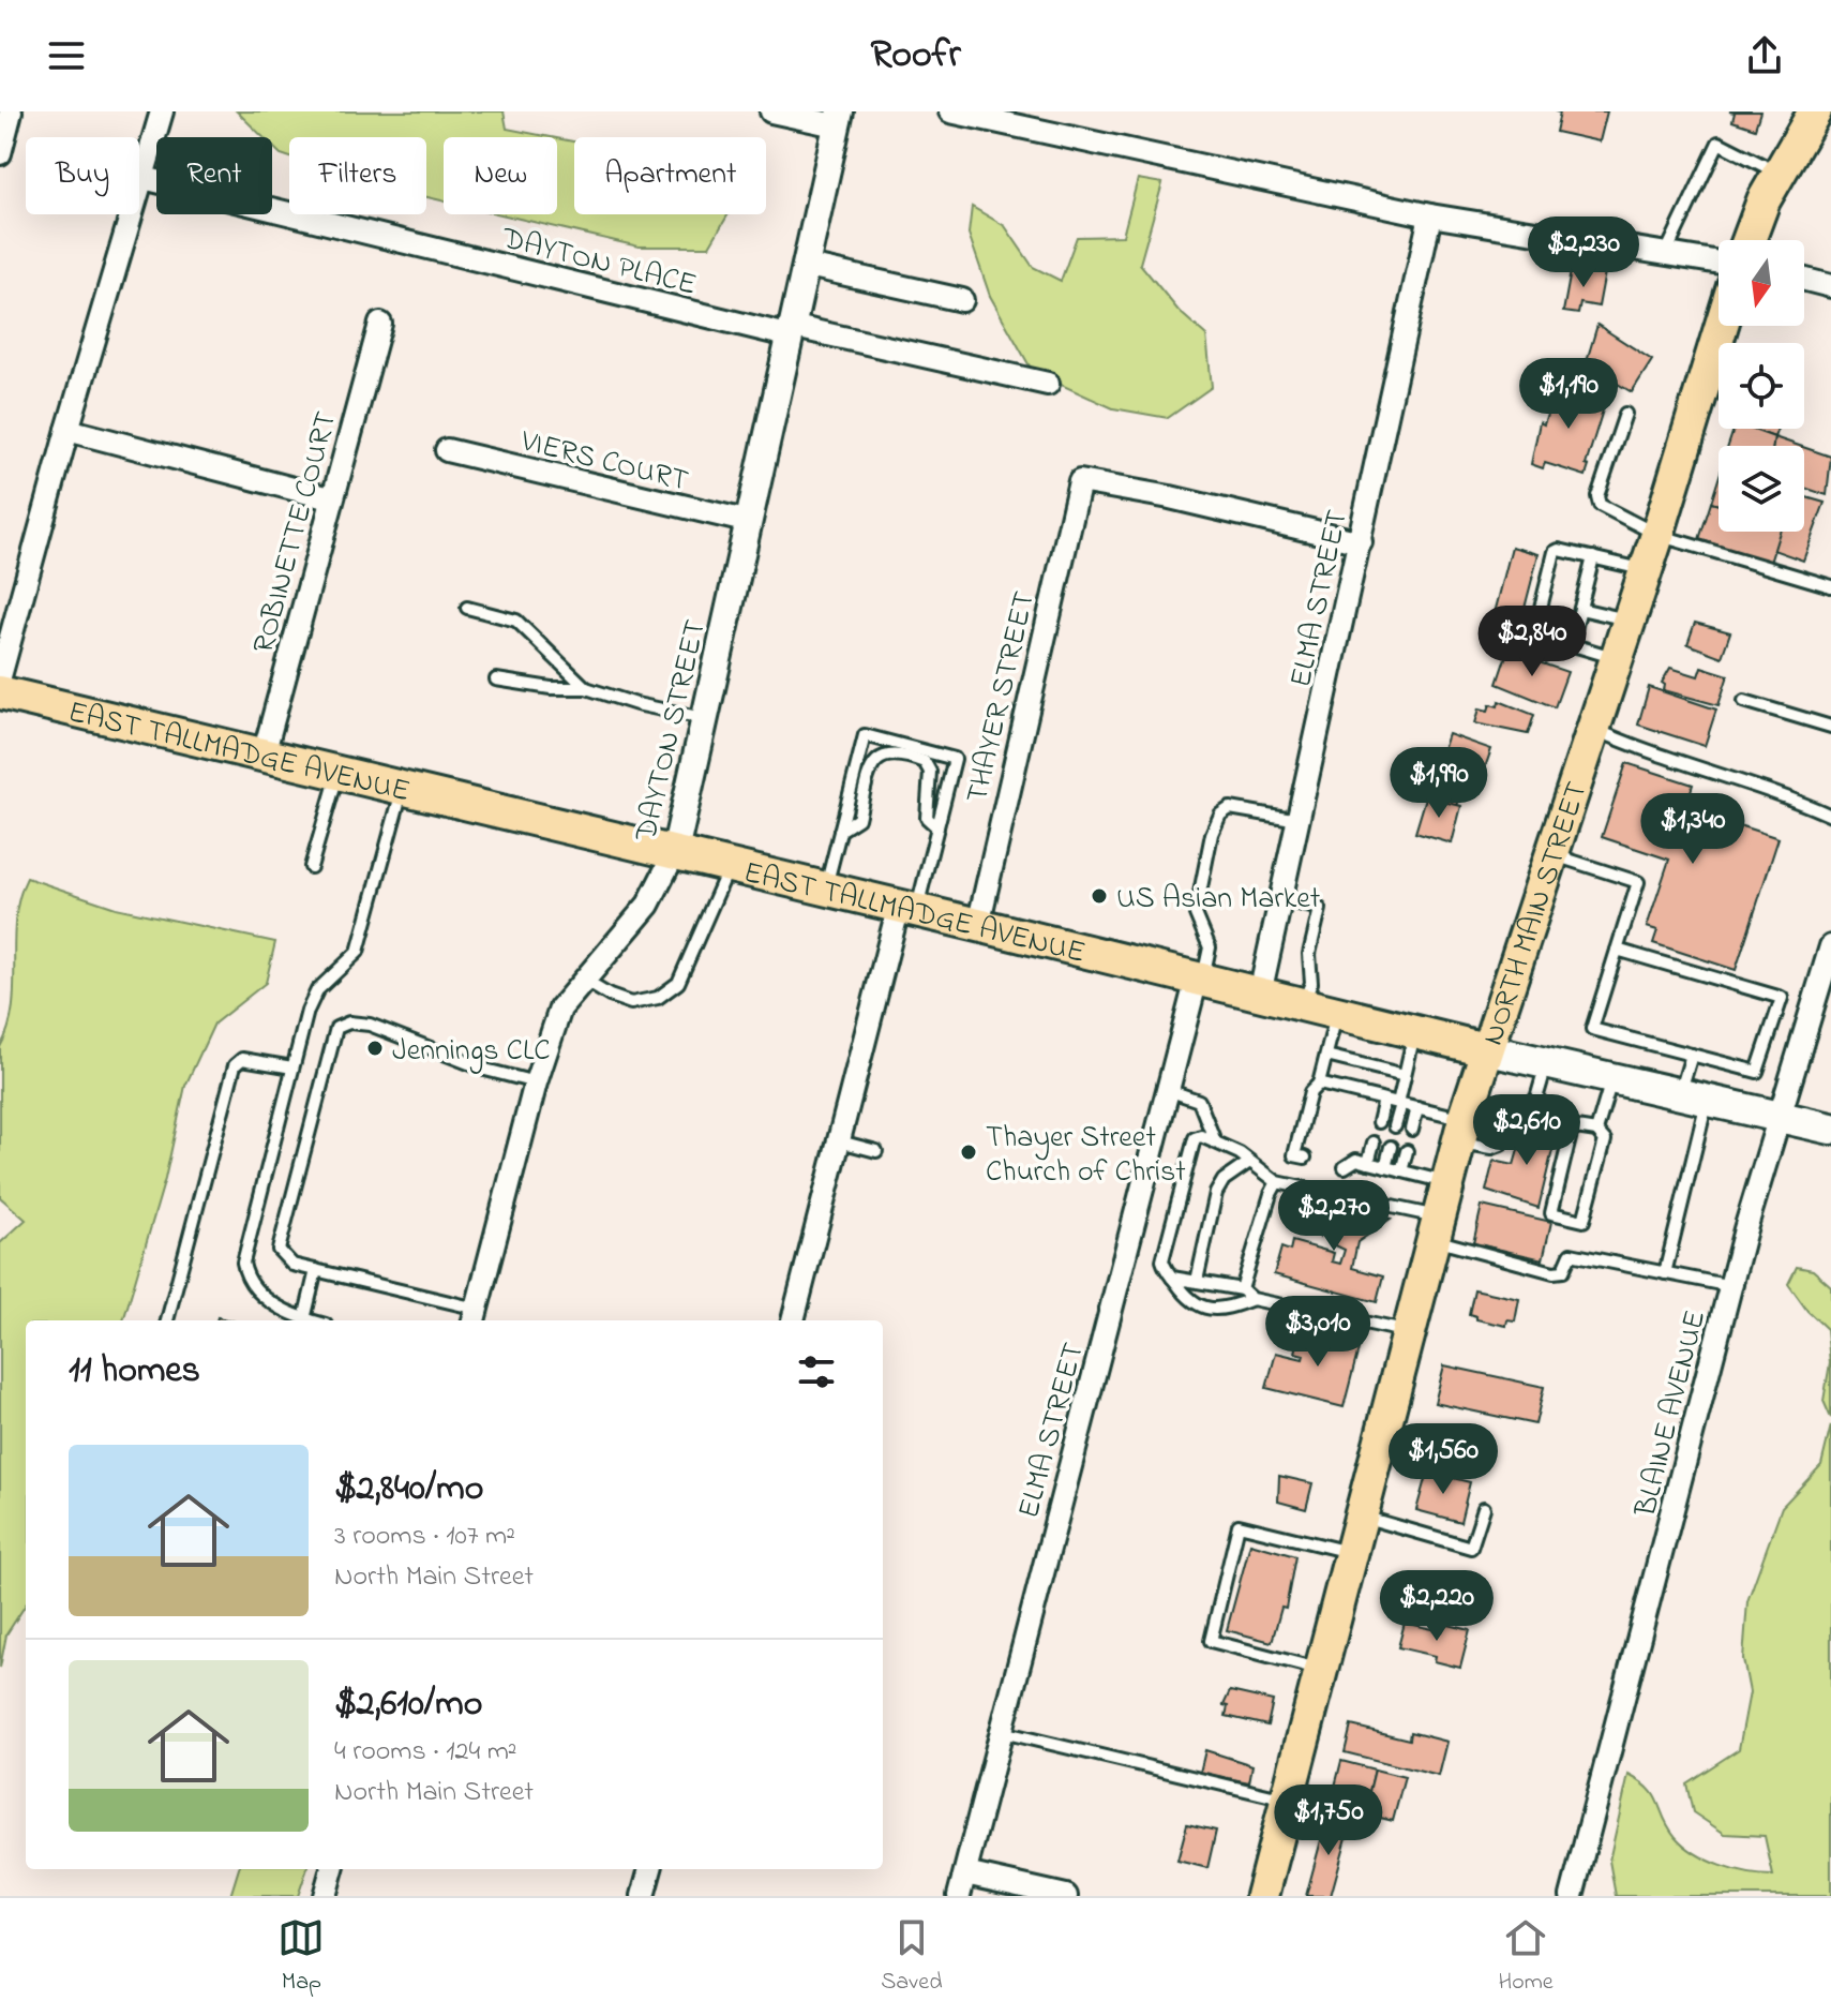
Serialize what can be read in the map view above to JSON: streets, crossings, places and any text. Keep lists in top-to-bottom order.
{
  "streets": {
    "main road": ["EAST TALLMADGE AVENUE", "NORTH MAIN STREET"],
    "street": [
      "DAYTON PLACE",
      "VIERS COURT",
      "ROBINETTE COURT",
      "ELMA STREET",
      "THAYER STREET",
      "DAYTON STREET",
      "BLAINE AVENUE"
    ]
  },
  "crossings": [
    ["DAYTON PLACE", "DAYTON STREET"],
    ["VIERS COURT", "DAYTON STREET"],
    ["ROBINETTE COURT", "EAST TALLMADGE AVENUE"],
    ["ELMA STREET", "THAYER STREET"],
    ["ELMA STREET", "EAST TALLMADGE AVENUE"],
    ["THAYER STREET", "EAST TALLMADGE AVENUE"],
    ["DAYTON STREET", "EAST TALLMADGE AVENUE"],
    ["EAST TALLMADGE AVENUE", "NORTH MAIN STREET"],
    ["EAST TALLMADGE AVENUE", "BLAINE AVENUE"]
  ],
  "places": ["US Asian Market", "Jennings CLC", "Thayer Street Church of Christ"],
  "north": "bottom",
  "page": {
    "header": "Roofr",
    "chip": [
      "Buy",
      "Rent",
      "Filters",
      "New",
      "Apartment"
    ],
    "price": [
      "$2,230",
      "$1,190",
      "$2,840",
      "$1,990",
      "$1,340",
      "$2,610",
      "$2,270",
      "$3,010",
      "$1,560",
      "$2,220",
      "$1,750"
    ],
    "heading": "11 homes",
    "list": [
      {
        "name": "$2,840/mo",
        "note": "3 rooms · 107 m² · North Main Street"
      },
      {
        "name": "$2,610/mo",
        "note": "4 rooms · 124 m² · North Main Street"
      }
    ],
    "tabs": ["Map", "Saved", "Home"]
  }
}
